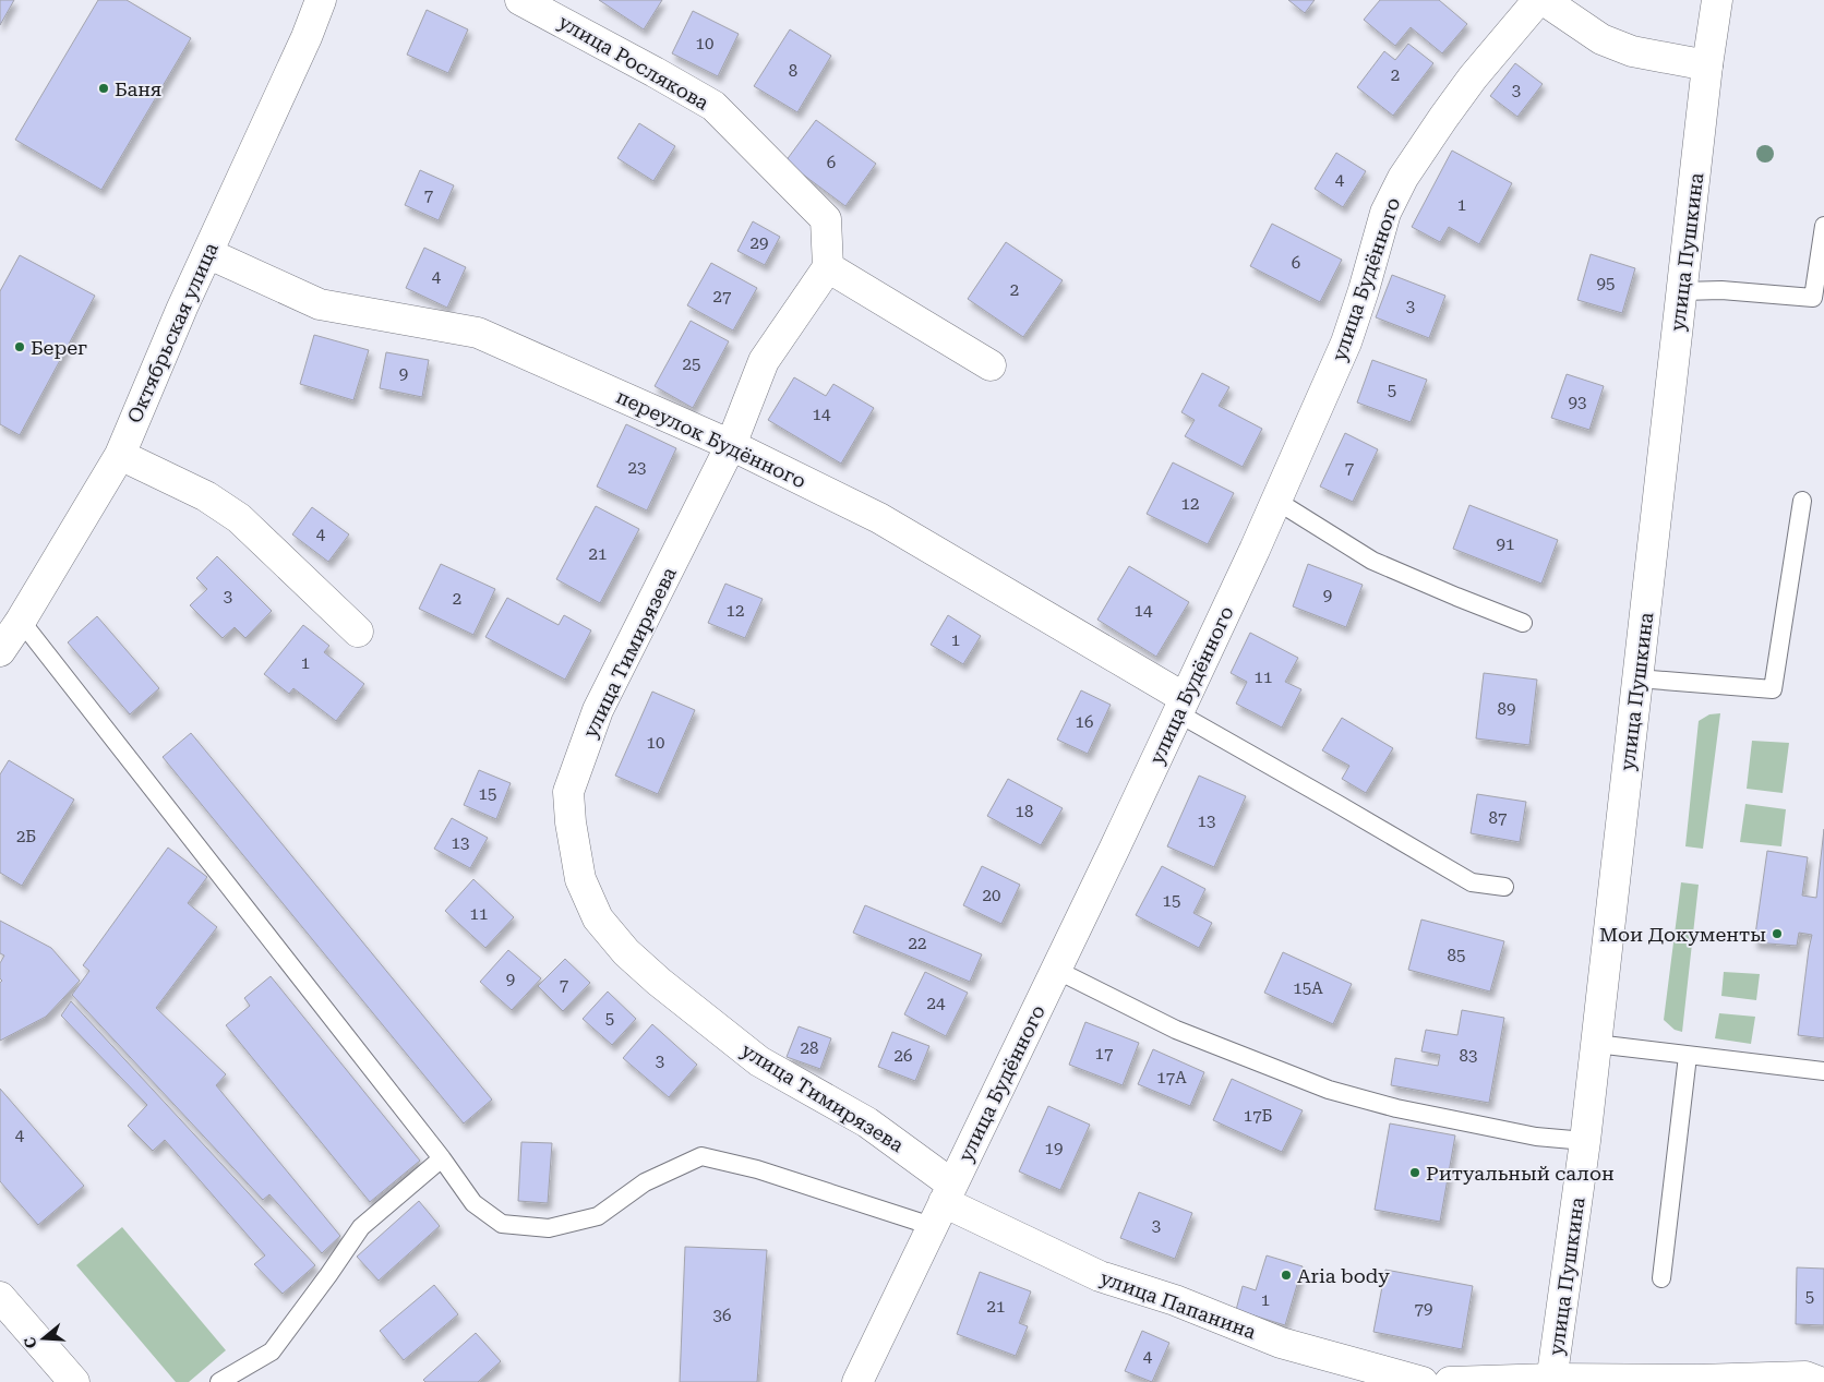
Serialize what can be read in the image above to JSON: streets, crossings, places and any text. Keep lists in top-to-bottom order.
{
  "streets": {
    "street": [
      "улица Рослякова",
      "улица Пушкина",
      "улица Будённого",
      "Октябрьская улица",
      "переулок Будённого",
      "улица Тимирязева",
      "улица Папанина"
    ]
  },
  "crossings": [
    ["улица Рослякова", "улица Тимирязева"],
    ["улица Будённого", "переулок Будённого"],
    ["улица Будённого", "улица Тимирязева"],
    ["улица Будённого", "улица Папанина"],
    ["Октябрьская улица", "переулок Будённого"],
    ["переулок Будённого", "улица Тимирязева"],
    ["улица Тимирязева", "улица Папанина"]
  ],
  "places": [
    "Баня",
    "Берег",
    "Мои Документы",
    "Ритуальный салон",
    "Aria body"
  ],
  "house_numbers": [
    "10",
    "8",
    "2",
    "3",
    "6",
    "4",
    "7",
    "1",
    "29",
    "6",
    "4",
    "95",
    "2",
    "27",
    "3",
    "25",
    "9",
    "5",
    "93",
    "14",
    "23",
    "7",
    "12",
    "4",
    "91",
    "21",
    "9",
    "3",
    "2",
    "12",
    "14",
    "1",
    "1",
    "11",
    "89",
    "16",
    "10",
    "15",
    "18",
    "87",
    "13",
    "2Б",
    "13",
    "20",
    "15",
    "11",
    "22",
    "85",
    "9",
    "7",
    "15А",
    "24",
    "5",
    "28",
    "17",
    "26",
    "83",
    "3",
    "17А",
    "17Б",
    "4",
    "19",
    "3",
    "5",
    "1",
    "21",
    "79",
    "36",
    "4"
  ],
  "north": "left"
}
